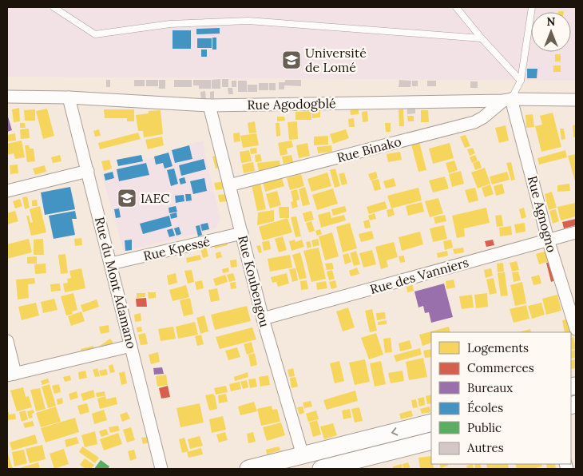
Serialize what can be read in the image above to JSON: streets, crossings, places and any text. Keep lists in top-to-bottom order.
{
  "streets": {
    "street": [
      "Rue Agodogblé",
      "Rue Binako",
      "Rue Agnogno",
      "Rue Kpessé",
      "Rue des Vanniers",
      "Rue Koubengou",
      "Rue du Mont Adamano"
    ]
  },
  "crossings": [
    ["Rue Agodogblé", "Rue Binako"],
    ["Rue Agodogblé", "Rue Agnogno"],
    ["Rue Agodogblé", "Rue Koubengou"],
    ["Rue Agodogblé", "Rue du Mont Adamano"],
    ["Rue Binako", "Rue Agnogno"],
    ["Rue Binako", "Rue Koubengou"],
    ["Rue Agnogno", "Rue des Vanniers"],
    ["Rue Kpessé", "Rue Koubengou"],
    ["Rue Kpessé", "Rue du Mont Adamano"],
    ["Rue des Vanniers", "Rue Koubengou"]
  ],
  "places": {
    "school or university": ["Université de Lomé", "IAEC"]
  },
  "legend": [
    "Logements",
    "Commerces",
    "Bureaux",
    "Écoles",
    "Public",
    "Autres"
  ],
  "north": "top"
}
